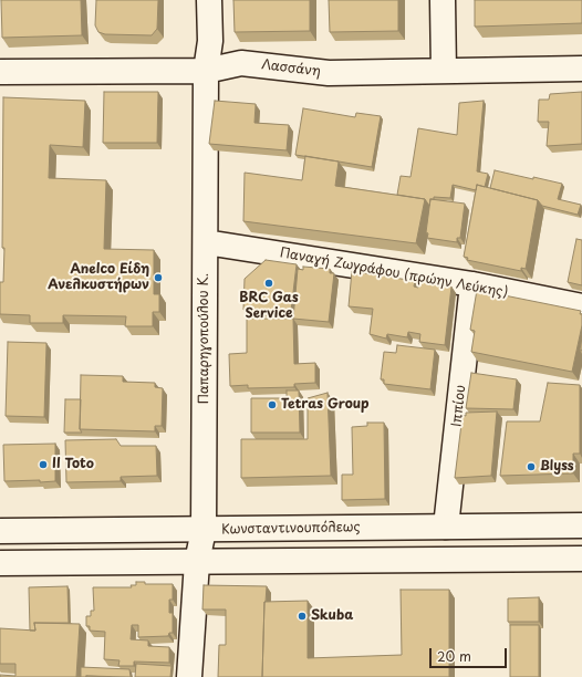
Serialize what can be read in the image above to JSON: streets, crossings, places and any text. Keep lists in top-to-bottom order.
{
  "streets": {
    "street": [
      "Λασσάνη",
      "Παναγή Ζωγράφου (πρώην Λεύκης)",
      "Παπαρηγοπούλου Κ.",
      "Ιππίου",
      "Κωνσταντινουπόλεως"
    ]
  },
  "crossings": [
    ["Λασσάνη", "Παπαρηγοπούλου Κ."],
    ["Παναγή Ζωγράφου (πρώην Λεύκης)", "Παπαρηγοπούλου Κ."],
    ["Παναγή Ζωγράφου (πρώην Λεύκης)", "Ιππίου"],
    ["Παπαρηγοπούλου Κ.", "Κωνσταντινουπόλεως"],
    ["Ιππίου", "Κωνσταντινουπόλεως"]
  ],
  "places": [
    "Anelco Είδη Ανελκυστήρων",
    "BRC Gas Service",
    "Tetras Group",
    "Il Toto",
    "Blyss",
    "Skuba"
  ],
  "scale_bar": "20 m"
}
